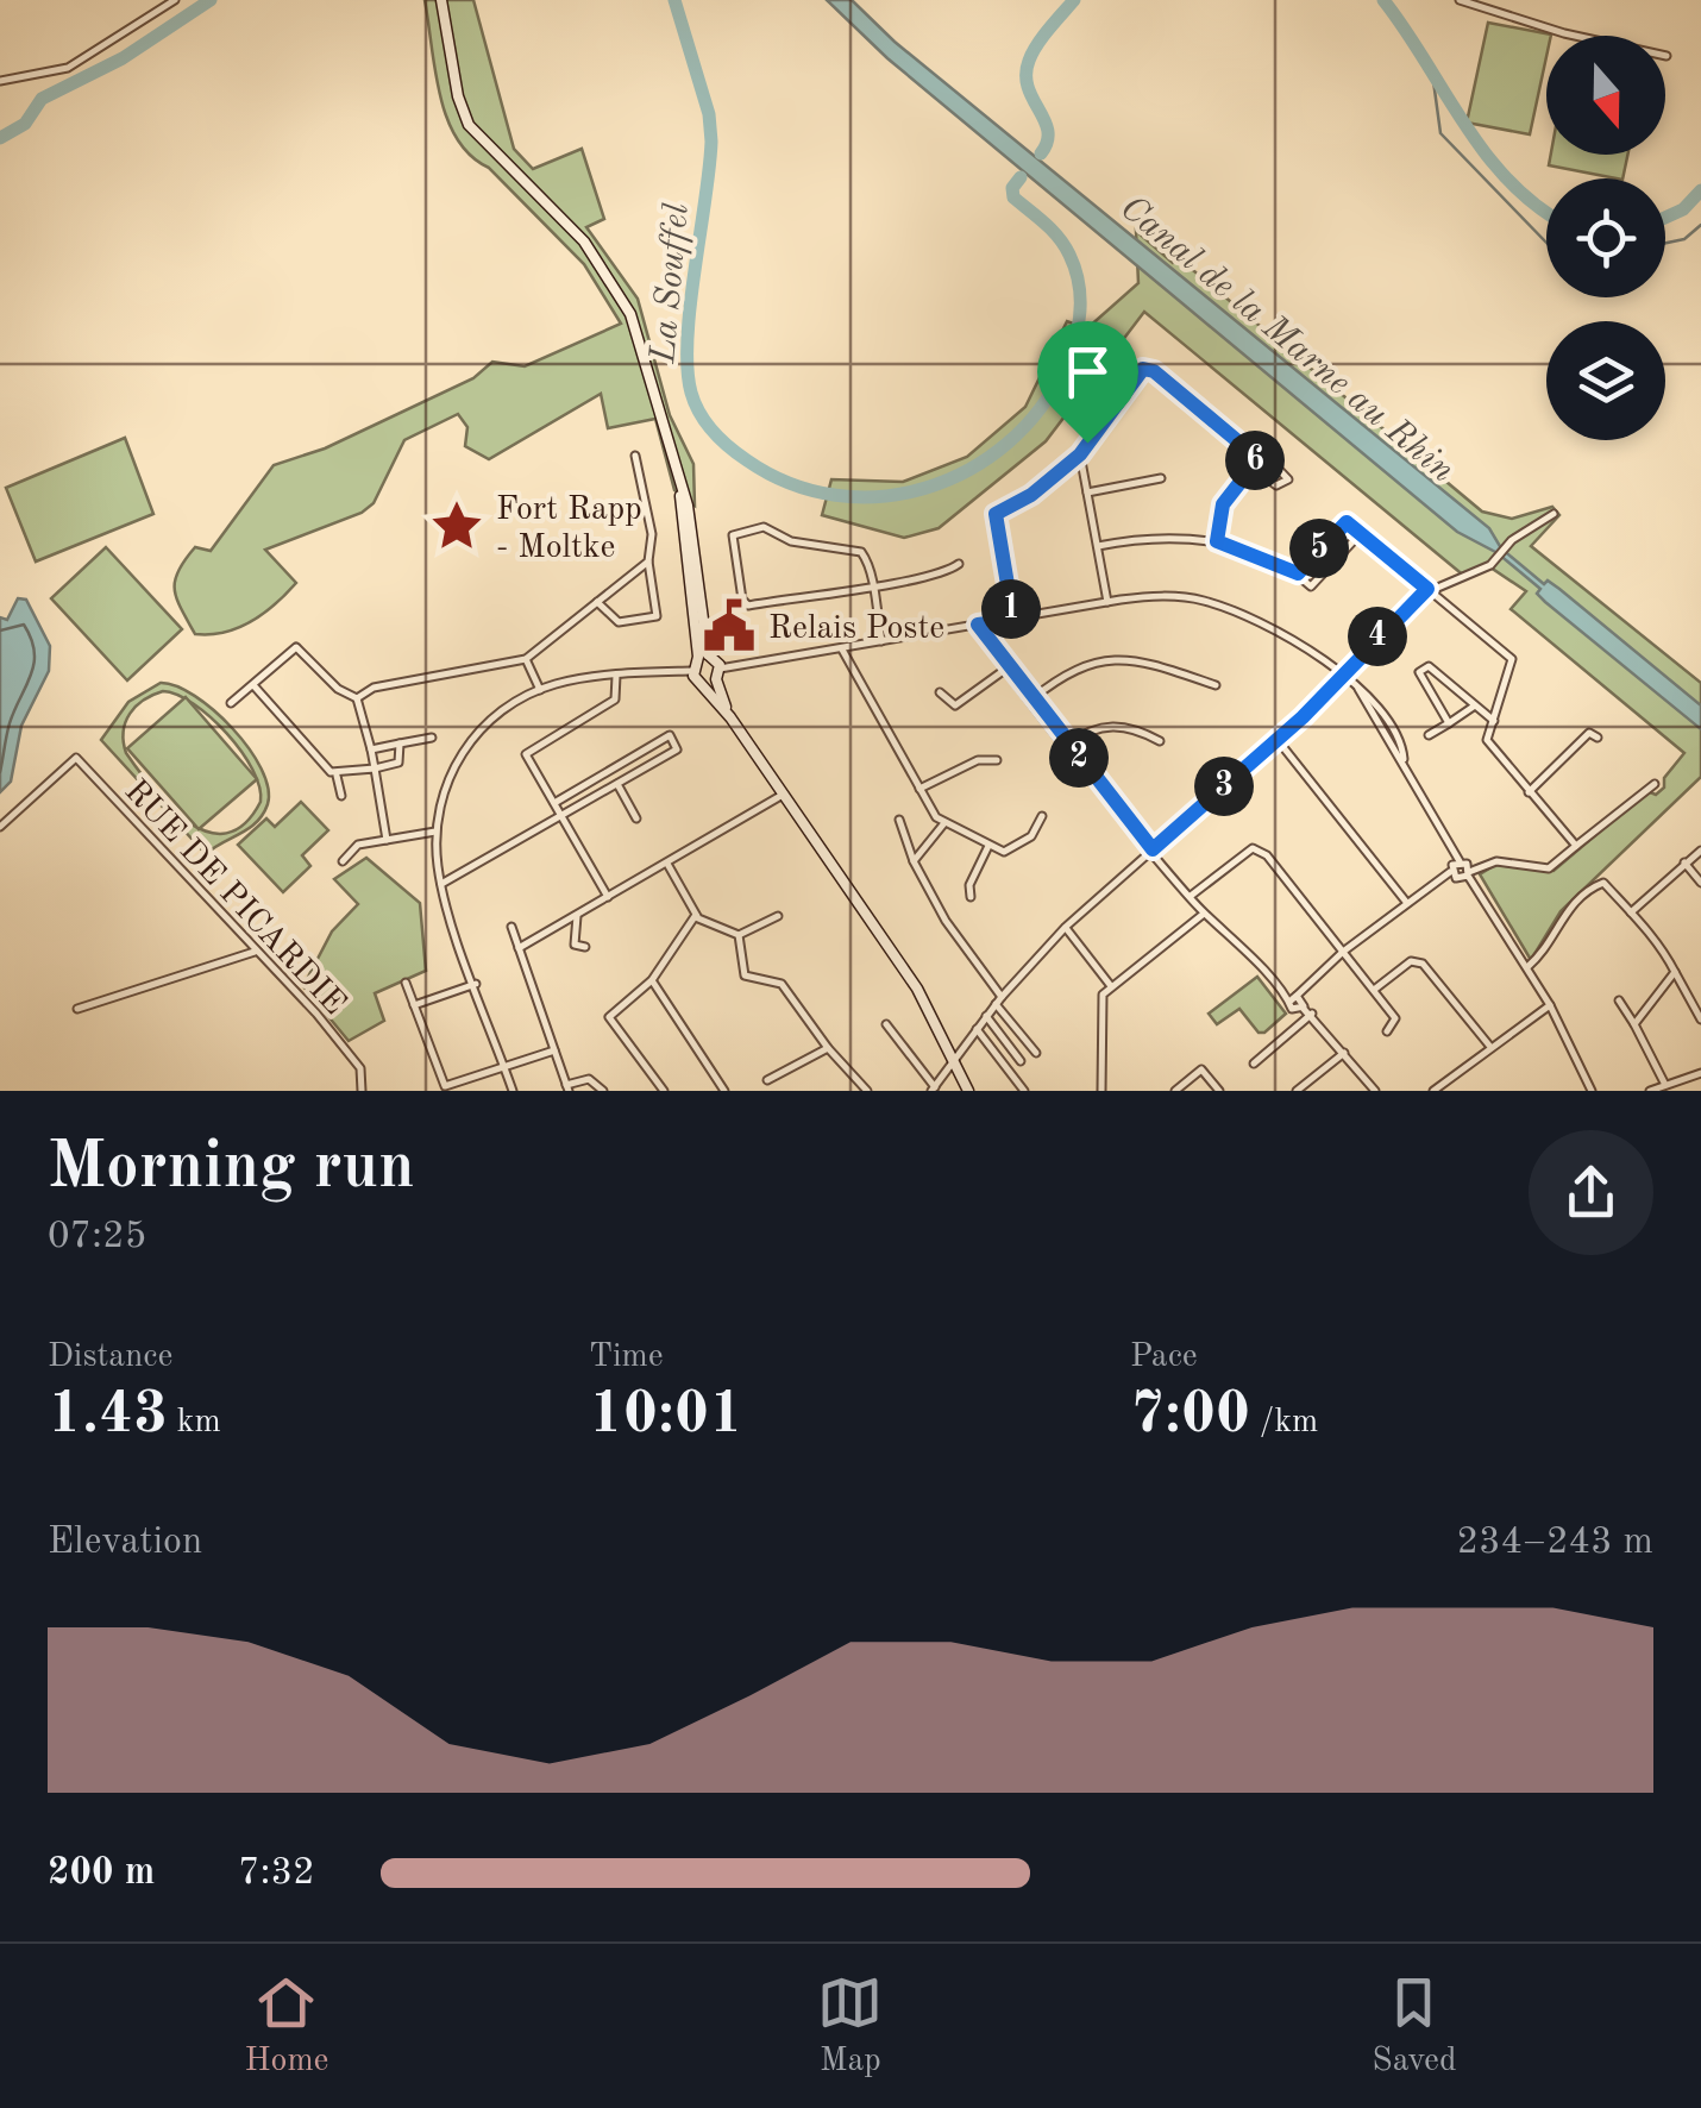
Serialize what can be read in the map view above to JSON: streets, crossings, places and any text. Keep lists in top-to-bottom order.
{
  "streets": {
    "street": ["RUE DE PICARDIE"]
  },
  "water": ["La Souffel", "Canal de la Marne au Rhin"],
  "places": {
    "place": ["Fort Rapp - Moltke"],
    "public building": ["Relais Poste"]
  },
  "north": "bottom",
  "page": {
    "pins": [
      "6",
      "5",
      "1",
      "4",
      "2",
      "3"
    ],
    "heading": ["Morning run", "07:25"],
    "stats": [
      ["Distance", "1.43 km"],
      ["Time", "10:01"],
      ["Pace", "7:00 /km"]
    ],
    "chart": ["Elevation", "234–243 m"],
    "list": [
      {
        "name": "200 m",
        "note": "7:32"
      }
    ],
    "tabs": ["Home", "Map", "Saved"]
  }
}
